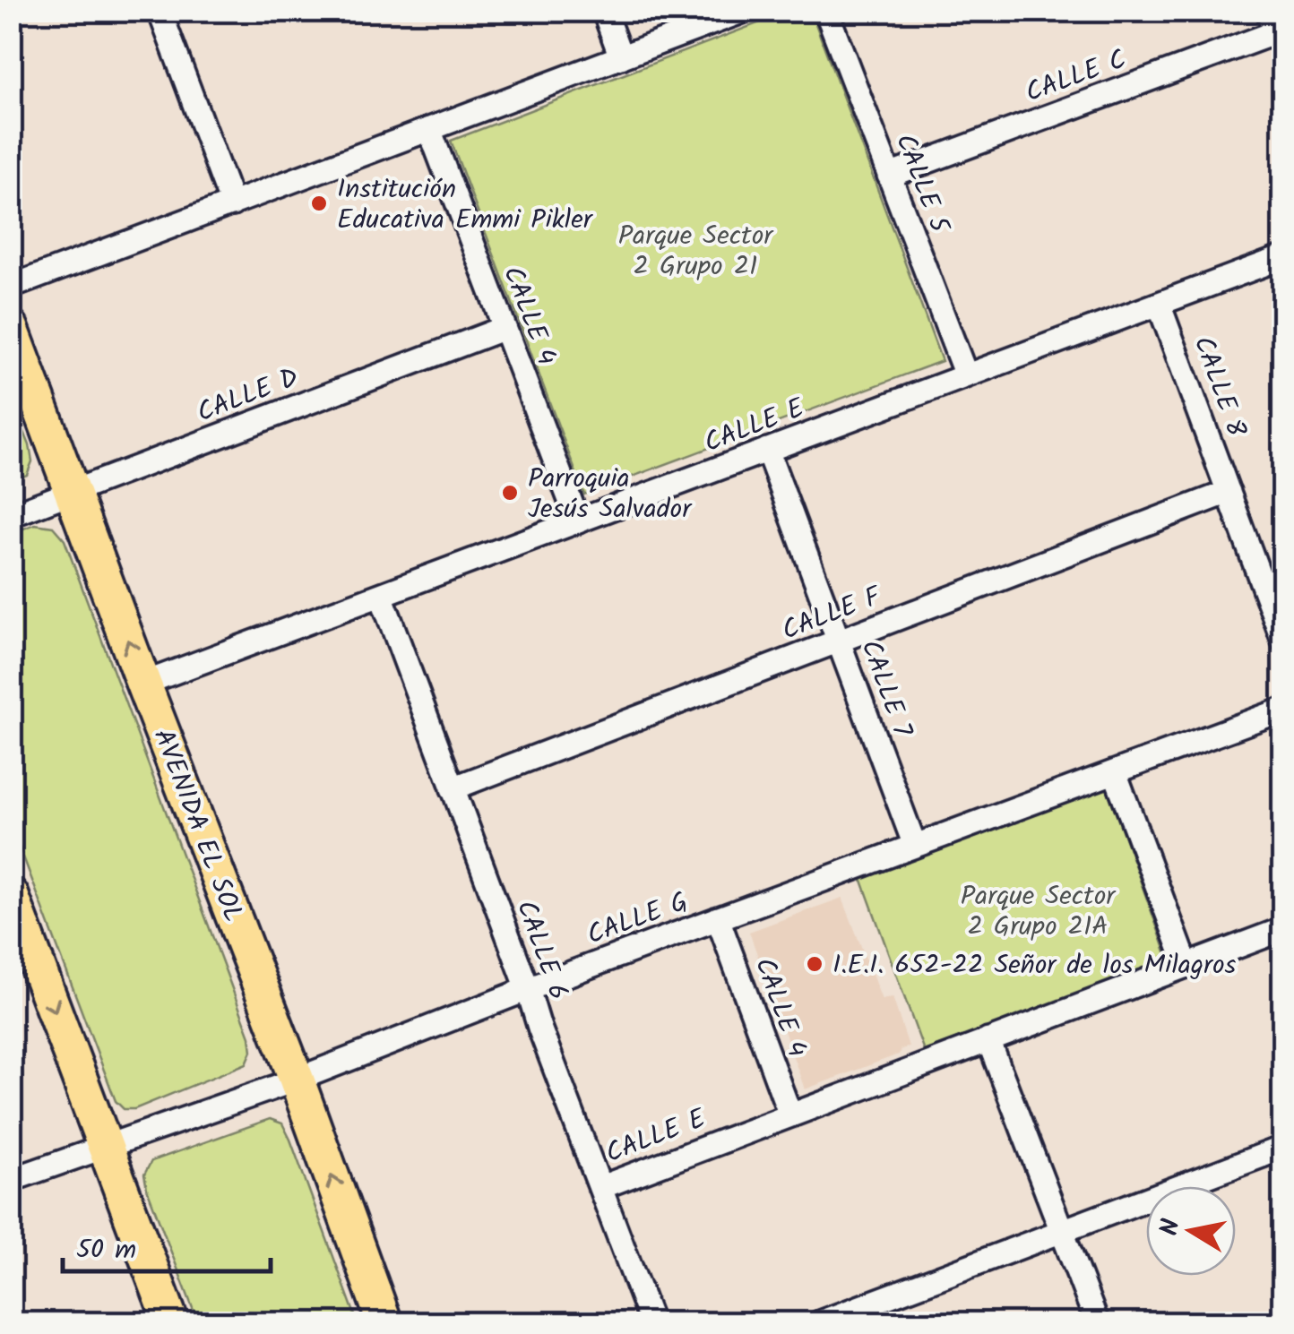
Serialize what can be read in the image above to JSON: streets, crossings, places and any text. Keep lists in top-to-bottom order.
{
  "streets": {
    "main road": ["AVENIDA EL SOL"],
    "street": [
      "CALLE C",
      "CALLE 5",
      "CALLE 4",
      "CALLE 8",
      "CALLE D",
      "CALLE E",
      "CALLE F",
      "CALLE 7",
      "CALLE G",
      "CALLE 6"
    ]
  },
  "crossings": [
    ["CALLE C", "CALLE 5"],
    ["CALLE 5", "CALLE E"],
    ["CALLE 4", "CALLE D"],
    ["CALLE 4", "CALLE E"],
    ["CALLE 4", "CALLE G"],
    ["CALLE 8", "CALLE E"],
    ["CALLE 8", "CALLE F"],
    ["CALLE D", "AVENIDA EL SOL"],
    ["CALLE E", "CALLE 7"],
    ["CALLE E", "AVENIDA EL SOL"],
    ["CALLE E", "CALLE 6"],
    ["CALLE F", "CALLE 7"],
    ["CALLE F", "CALLE 6"],
    ["CALLE 7", "CALLE G"],
    ["AVENIDA EL SOL", "CALLE G"],
    ["CALLE G", "CALLE 6"]
  ],
  "parks": ["Parque Sector 2 Grupo 21", "Parque Sector 2 Grupo 21A"],
  "places": ["Institución Educativa Emmi Pikler", "Parroquia Jesús Salvador", "I.E.I. 652-22 Señor de los Milagros"],
  "scale_bar": "50 m",
  "north": "left"
}
